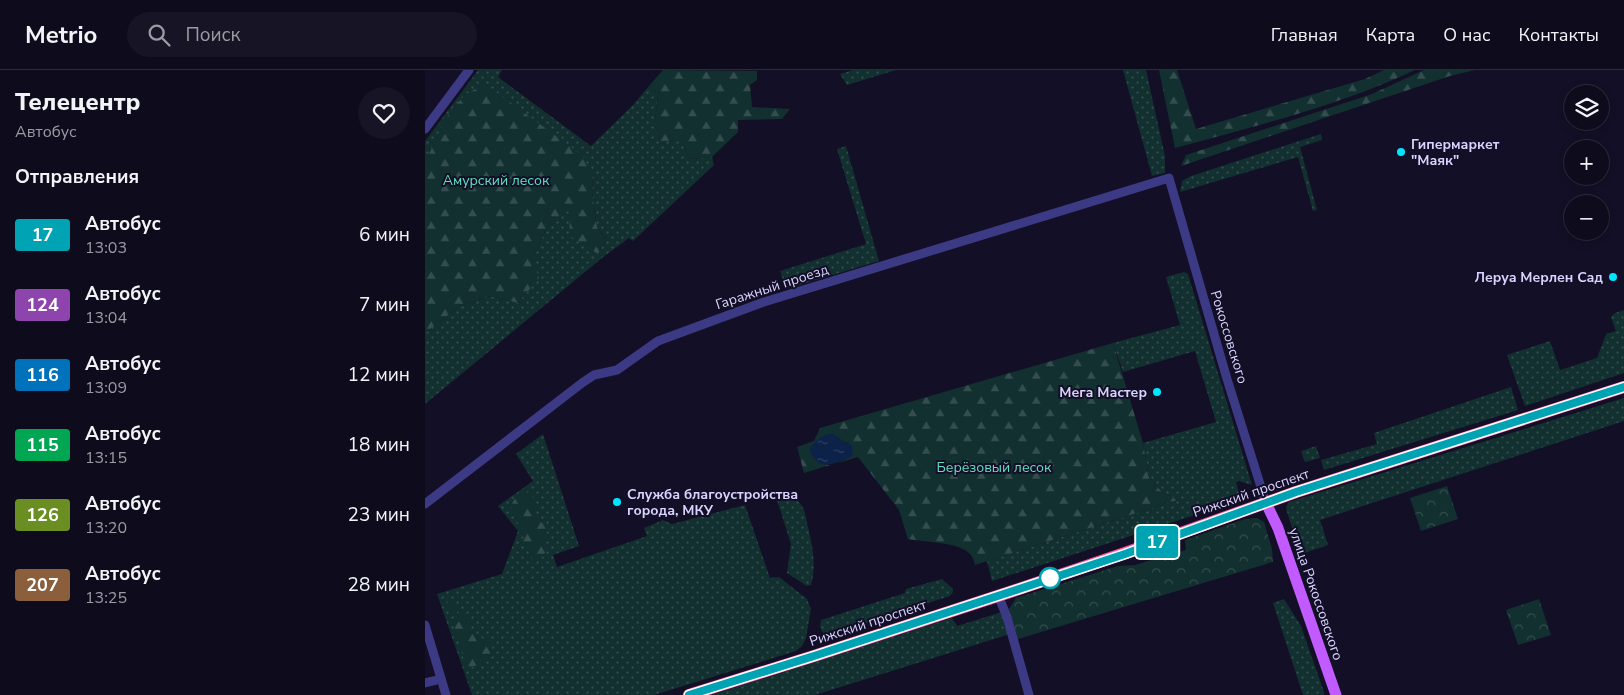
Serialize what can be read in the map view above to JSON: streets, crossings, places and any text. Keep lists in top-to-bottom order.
{
  "streets": {
    "highway": ["Рижский проспект"],
    "main road": ["улица Рокоссовского"],
    "street": ["Гаражный проезд", "Рокоссовского"]
  },
  "crossings": [
    ["Гаражный проезд", "Рокоссовского"],
    ["Рокоссовского", "Рижский проспект"],
    ["Рокоссовского", "улица Рокоссовского"],
    ["Рижский проспект", "улица Рокоссовского"]
  ],
  "parks": ["Амурский лесок", "Берёзовый лесок"],
  "places": [
    "Гипермаркет \"Маяк\"",
    "Леруа Мерлен Сад",
    "Мега Мастер",
    "Служба благоустройства города, МКУ"
  ],
  "lines": ["bus line 17"],
  "page": {
    "header": "Metrio",
    "search": "Поиск",
    "nav": [
      "Главная",
      "Карта",
      "О нас",
      "Контакты"
    ],
    "heading": [
      ["Телецентр", "Автобус"],
      "Отправления"
    ],
    "on_map": "17",
    "map_buttons": ["+", "−"],
    "list": [
      {
        "mark": "17",
        "name": "Автобус",
        "note": "13:03",
        "value": "6 мин"
      },
      {
        "mark": "124",
        "name": "Автобус",
        "note": "13:04",
        "value": "7 мин"
      },
      {
        "mark": "116",
        "name": "Автобус",
        "note": "13:09",
        "value": "12 мин"
      },
      {
        "mark": "115",
        "name": "Автобус",
        "note": "13:15",
        "value": "18 мин"
      },
      {
        "mark": "126",
        "name": "Автобус",
        "note": "13:20",
        "value": "23 мин"
      },
      {
        "mark": "207",
        "name": "Автобус",
        "note": "13:25",
        "value": "28 мин"
      }
    ]
  }
}
